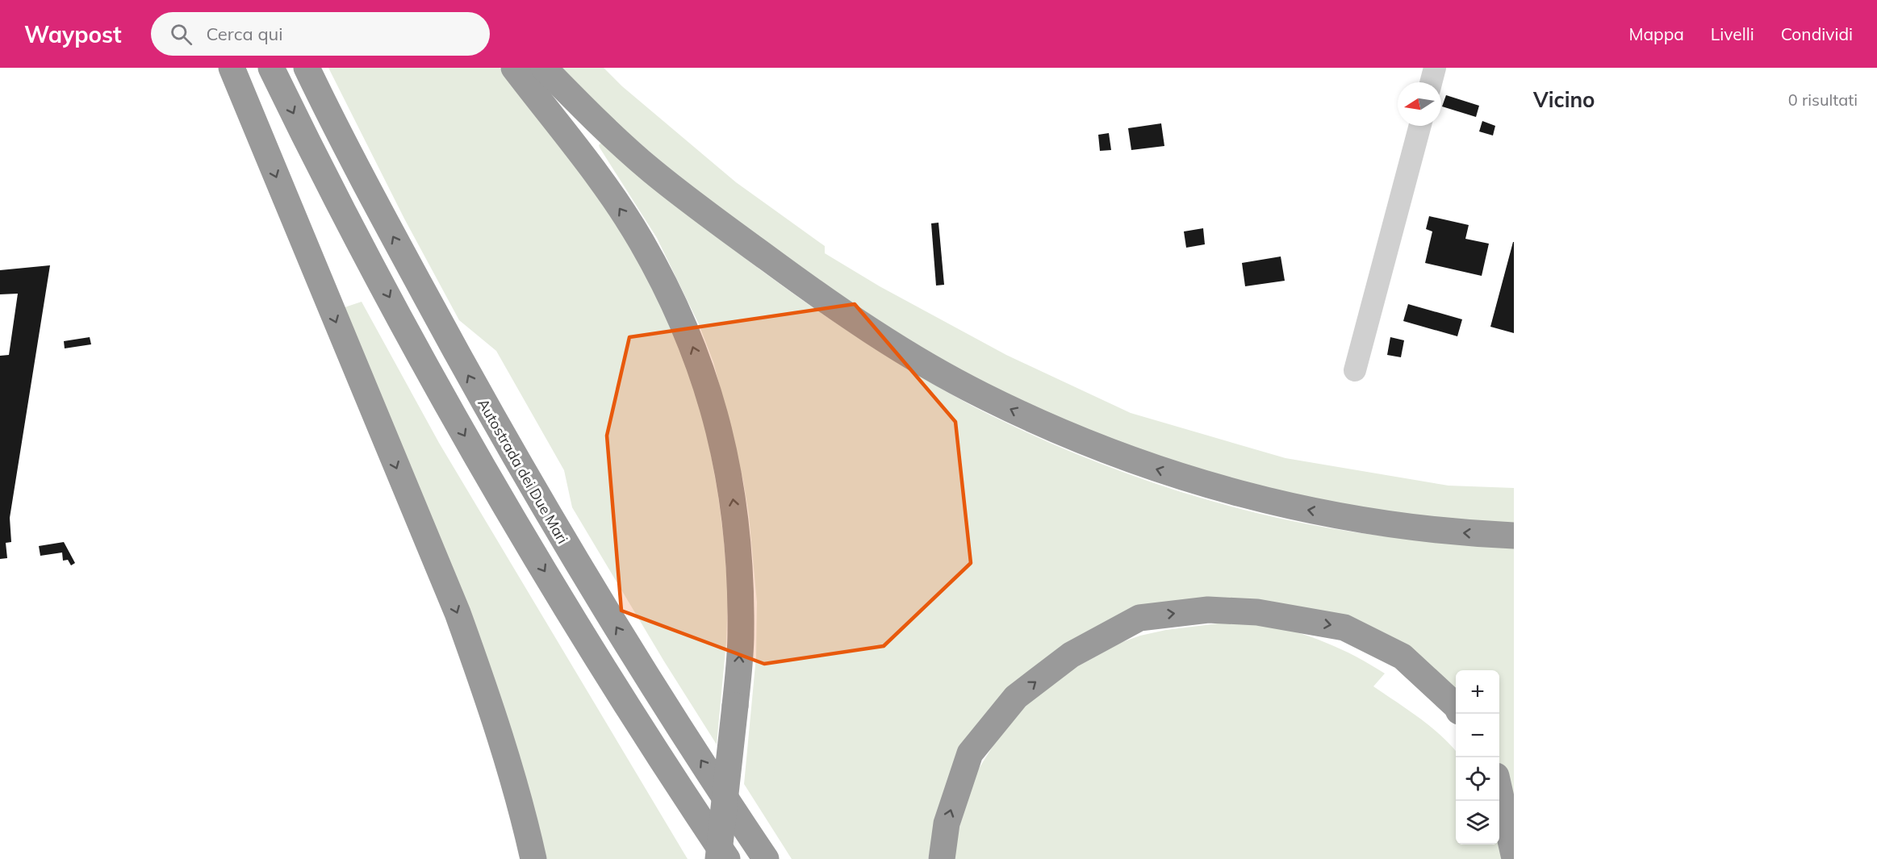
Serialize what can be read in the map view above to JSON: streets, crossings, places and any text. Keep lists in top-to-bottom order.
{
  "streets": {
    "highway": ["Autostrada dei Due Mari"]
  },
  "north": "left",
  "page": {
    "header": "Waypost",
    "search": "Cerca qui",
    "nav": ["Mappa", "Livelli", "Condividi"],
    "heading": ["Vicino", "0 risultati"],
    "map_buttons": ["+", "−"]
  }
}
